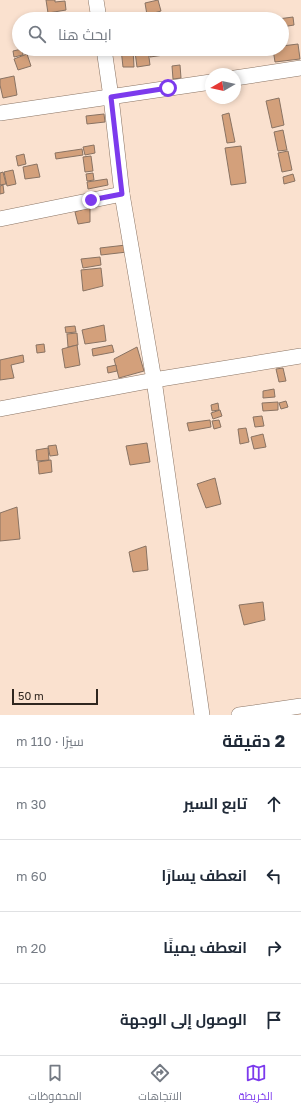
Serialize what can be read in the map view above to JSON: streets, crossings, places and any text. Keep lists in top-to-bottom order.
{
  "scale_bar": "50 m",
  "north": "left",
  "page": {
    "search": "ابحث هنا",
    "scale": "50 m",
    "heading": ["2 دقيقة", "سيرًا · 110 m"],
    "list": [
      ["تابع السير", "30 m"],
      ["انعطف يسارًا", "60 m"],
      ["انعطف يمينًا", "20 m"],
      "الوصول إلى الوجهة"
    ],
    "nav": ["الخريطة", "الاتجاهات", "المحفوظات"]
  }
}
